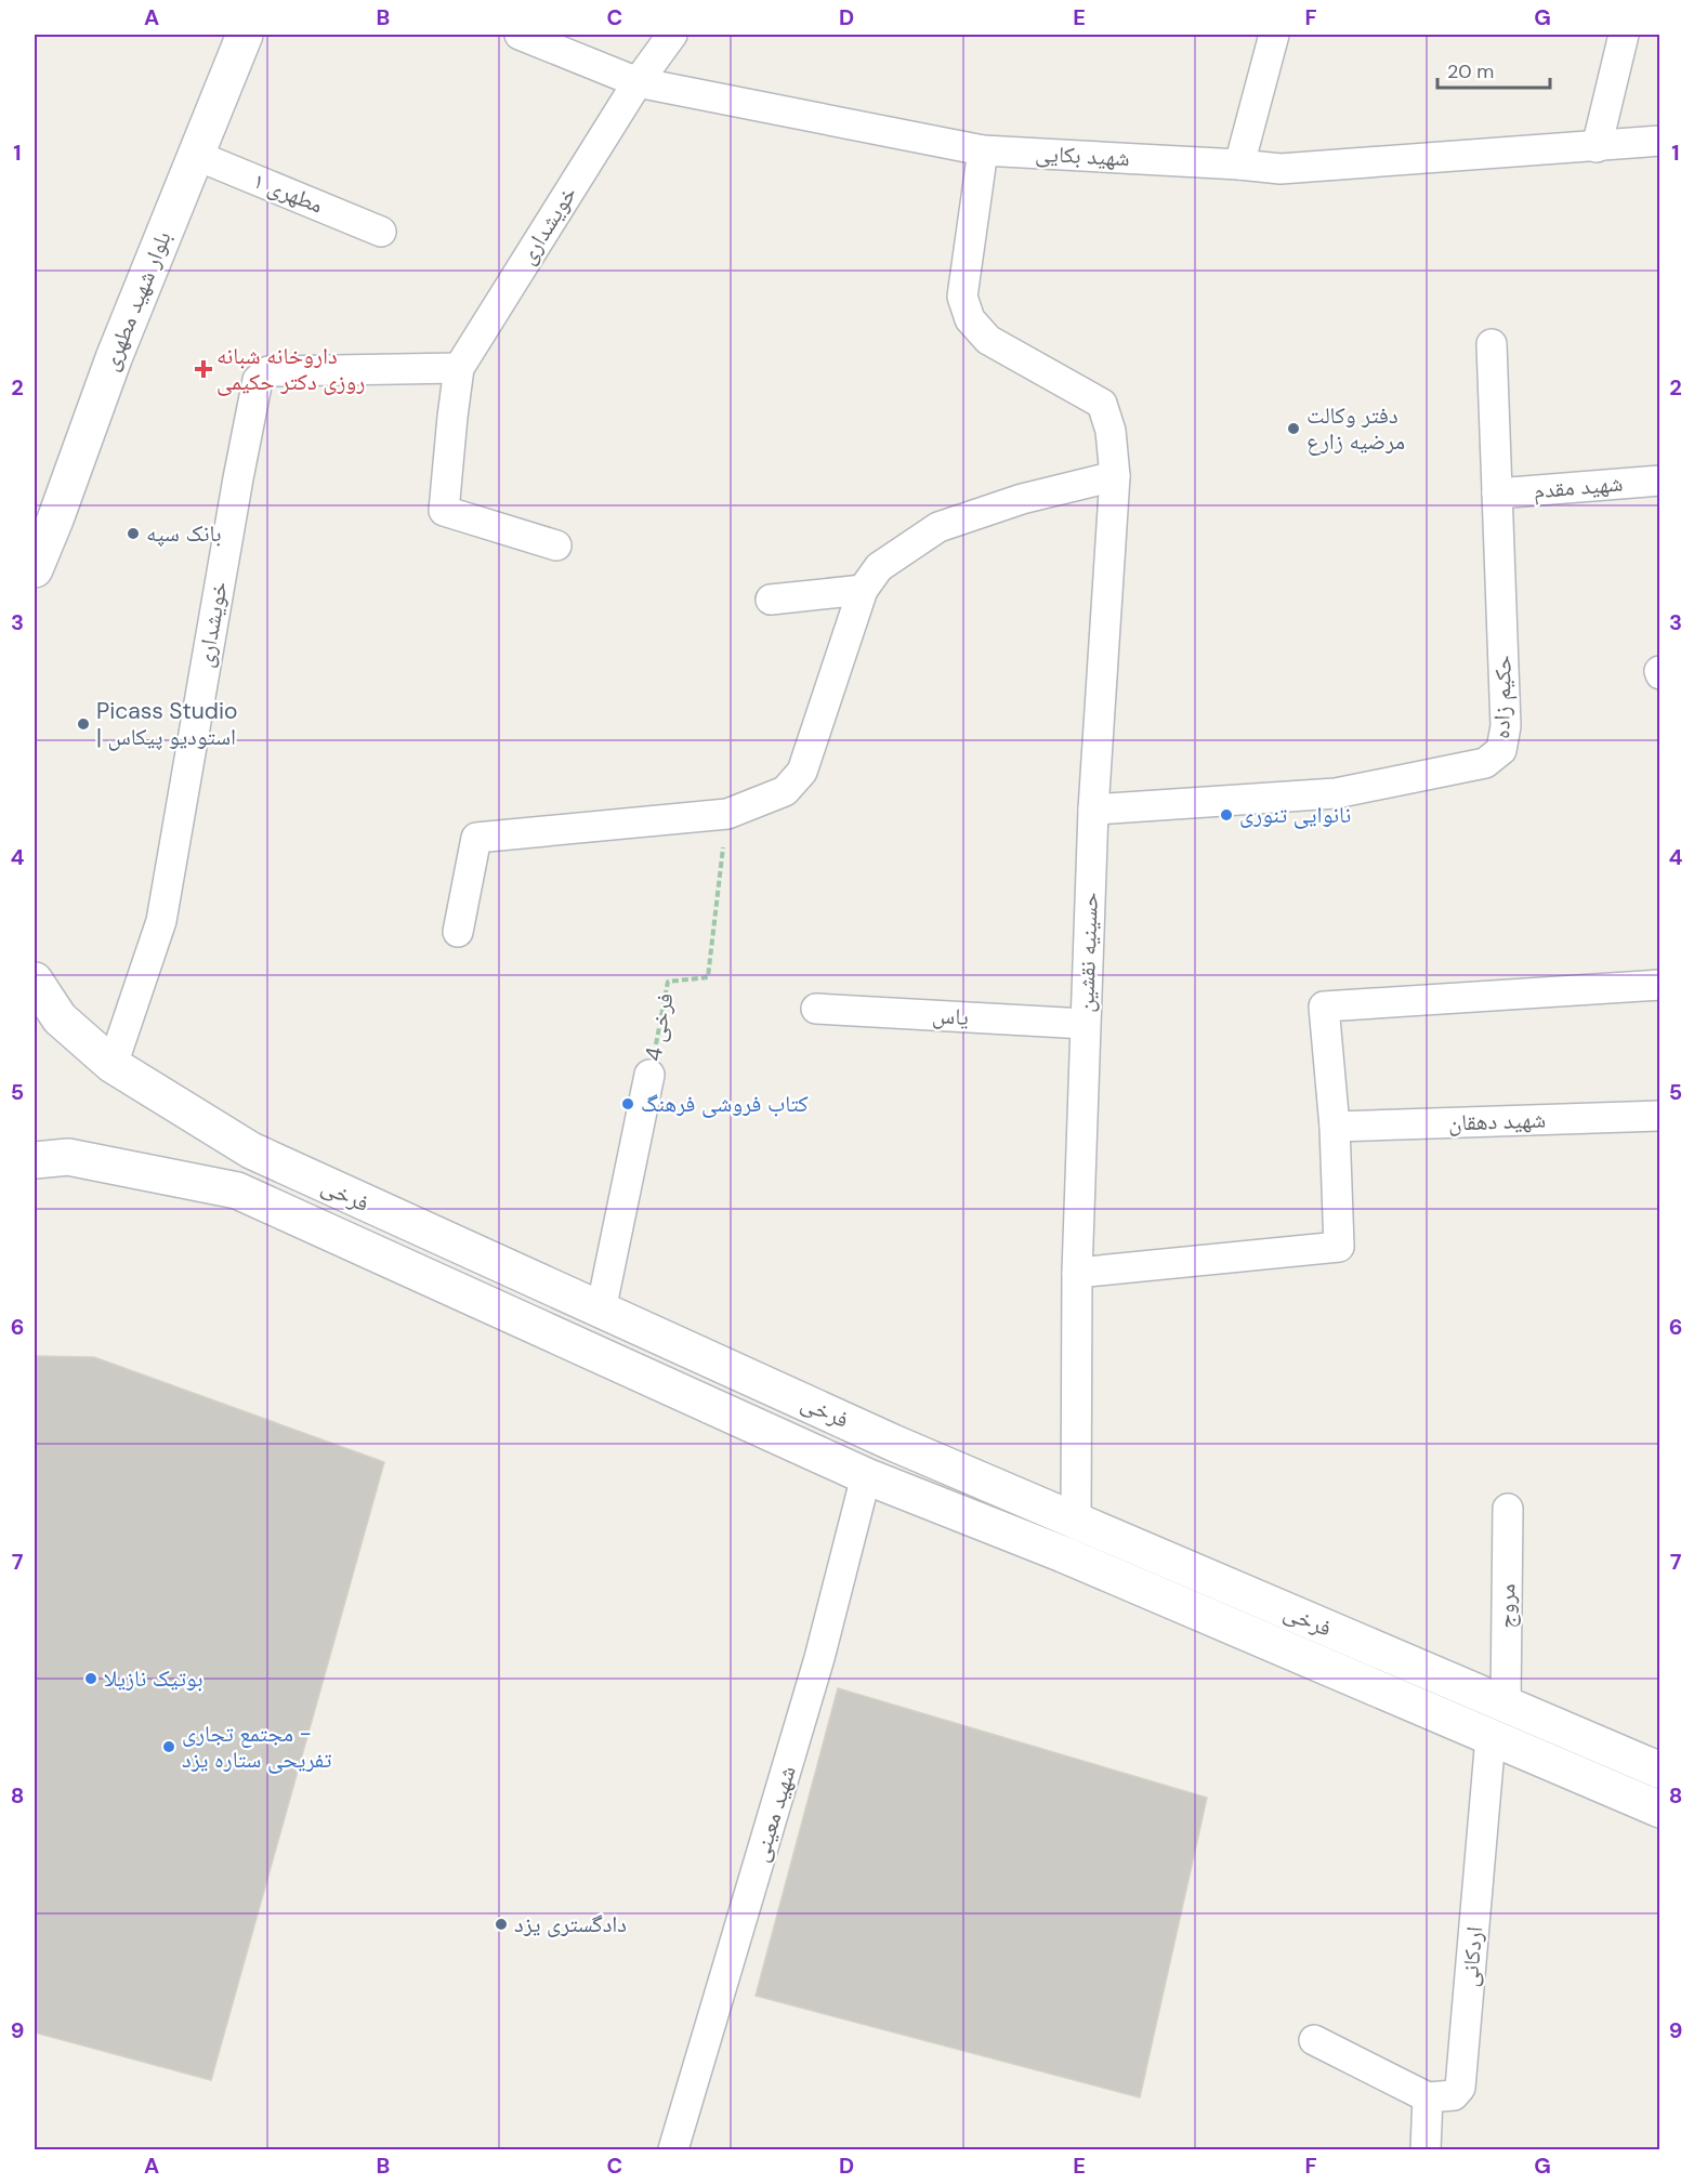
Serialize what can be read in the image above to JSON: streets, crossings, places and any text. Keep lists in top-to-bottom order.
{
  "streets": {
    "main road": ["بلوار شهید مطهری", "فرخی"],
    "street": [
      "شهید بکایی",
      "مطهری ۱",
      "خویشداری",
      "شهید مقدم",
      "حکیم زاده",
      "حسینیه نقشین",
      "یاس",
      "فرخی 4",
      "شهید دهقان",
      "مروج",
      "شهید معینی",
      "اردکانی"
    ]
  },
  "crossings": [
    ["شهید بکایی", "خویشداری"],
    ["شهید بکایی", "حسینیه نقشین"],
    ["مطهری ۱", "بلوار شهید مطهری"],
    ["خویشداری", "فرخی"],
    ["شهید مقدم", "حکیم زاده"],
    ["حکیم زاده", "حسینیه نقشین"],
    ["حسینیه نقشین", "یاس"],
    ["حسینیه نقشین", "فرخی"],
    ["فرخی 4", "فرخی"],
    ["فرخی", "مروج"],
    ["فرخی", "شهید معینی"],
    ["فرخی", "اردکانی"]
  ],
  "places": {
    "health": ["داروخانه شبانه روزی دکتر حکیمی"],
    "other": [
      "دفتر وکالت مرضیه زارع",
      "بانک سپه",
      "Picass Studio | استودیو پیکاس",
      "نانوایی تنوری",
      "کتاب فروشی فرهنگ",
      "بوتیک نازیلا",
      "مجتمع تجاری - تفریحی ستاره یزد",
      "دادگستری یزد"
    ]
  },
  "scale_bar": "20 m",
  "grid": {
    "columns": [
      "A",
      "B",
      "C",
      "D",
      "E",
      "F",
      "G"
    ],
    "rows": [
      "1",
      "2",
      "3",
      "4",
      "5",
      "6",
      "7",
      "8",
      "9"
    ]
  }
}
